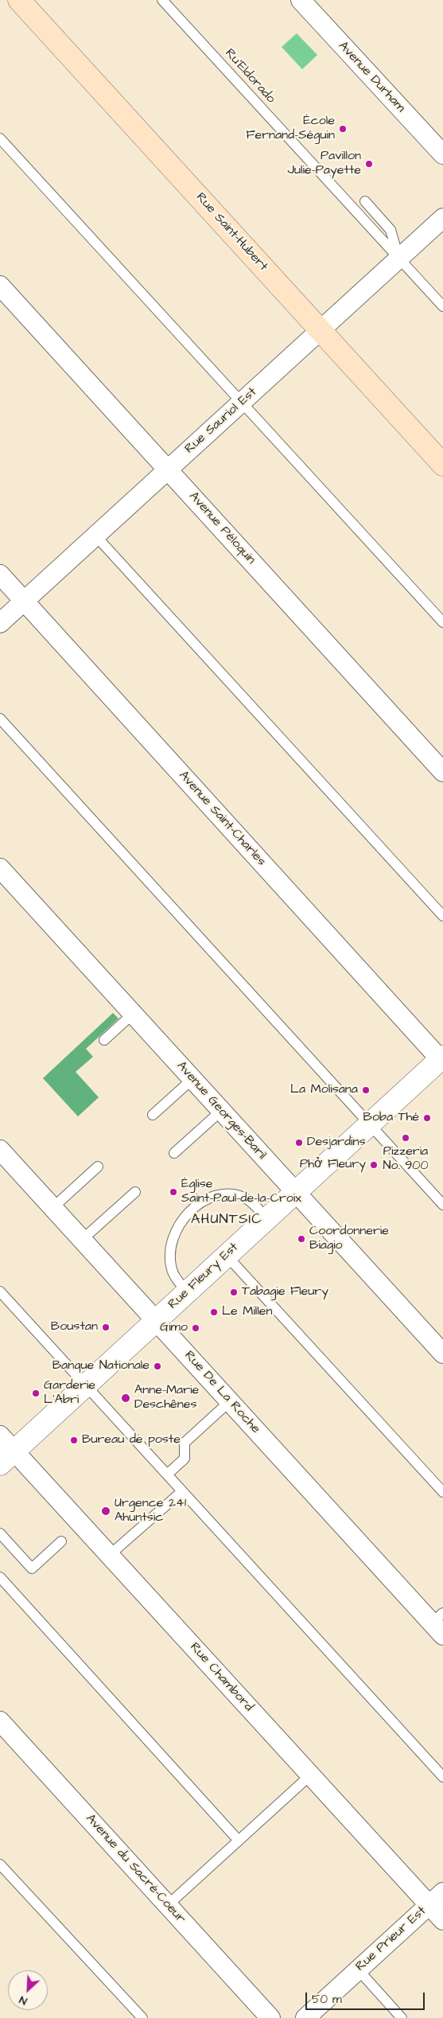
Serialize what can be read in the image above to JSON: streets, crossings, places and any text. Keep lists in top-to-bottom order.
{
  "streets": {
    "main road": ["Rue Saint-Hubert"],
    "street": [
      "Avenue Durham",
      "Rue Sauriol Est",
      "Avenue Péloquin",
      "Avenue Saint-Charles",
      "Avenue Georges-Baril",
      "Rue Fleury Est",
      "Rue De La Roche",
      "Rue Chambord",
      "Avenue du Sacré-Coeur",
      "Rue Prieur Est"
    ],
    "lane": ["Ru’Eldorado"]
  },
  "crossings": [
    ["Ru’Eldorado", "Rue Sauriol Est"],
    ["Rue Saint-Hubert", "Rue Sauriol Est"],
    ["Rue Sauriol Est", "Avenue Péloquin"],
    ["Rue Sauriol Est", "Avenue Saint-Charles"],
    ["Avenue Saint-Charles", "Rue Fleury Est"],
    ["Avenue Georges-Baril", "Rue Fleury Est"],
    ["Rue Fleury Est", "Rue De La Roche"],
    ["Rue Fleury Est", "Rue Chambord"],
    ["Rue Chambord", "Rue Prieur Est"]
  ],
  "districts": ["AHUNTSIC"],
  "places": [
    "École Fernand-Séguin",
    "Pavillon Julie-Payette",
    "La Molisana",
    "Boba Thé",
    "Pizzeria No. 900",
    "Desjardins",
    "Phở Fleury",
    "Église Saint-Paul-de-la-Croix",
    "Coordonnerie Biagio",
    "Tabagie Fleury",
    "Le Millen",
    "Boustan",
    "Gimo",
    "Banque Nationale",
    "Garderie L'Abri",
    "Anne-Marie Deschênes",
    "Bureau de poste",
    "Urgence 241 Ahuntsic"
  ],
  "scale_bar": "50 m",
  "north": "bottom left"
}
